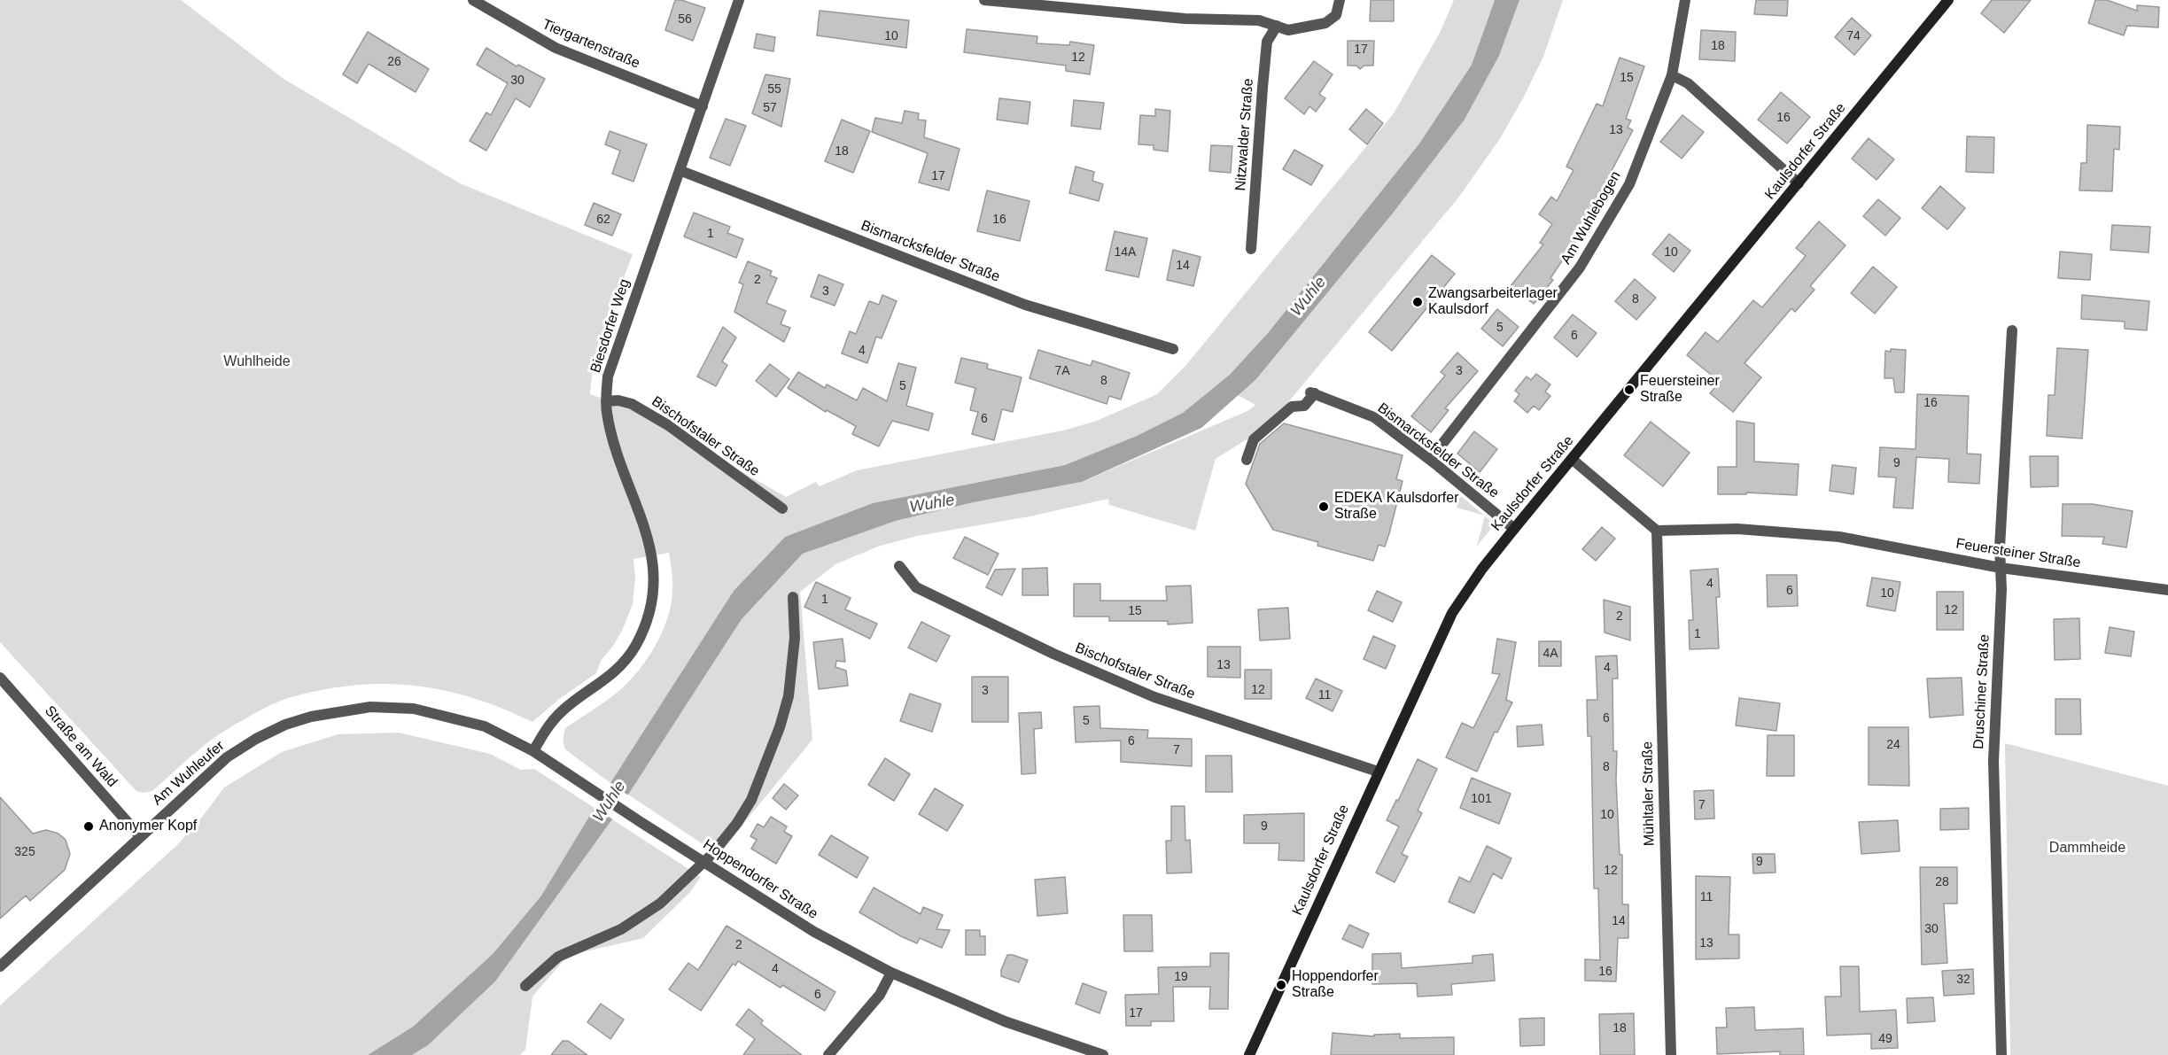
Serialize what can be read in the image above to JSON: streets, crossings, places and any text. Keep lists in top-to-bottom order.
{
  "streets": {
    "main road": ["Kaulsdorfer Straße"],
    "street": [
      "Tiergartenstraße",
      "Nitzwalder Straße",
      "Am Wuhlebogen",
      "Bismarcksfelder Straße",
      "Biesdorfer Weg",
      "Bischofstaler Straße",
      "Feuersteiner Straße",
      "Druschiner Straße",
      "Straße am Wald",
      "Am Wuhleufer",
      "Mühltaler Straße",
      "Hoppendorfer Straße"
    ]
  },
  "crossings": [
    ["Tiergartenstraße", "Biesdorfer Weg"],
    ["Kaulsdorfer Straße", "Bismarcksfelder Straße"],
    ["Kaulsdorfer Straße", "Bischofstaler Straße"],
    ["Am Wuhlebogen", "Bismarcksfelder Straße"],
    ["Bismarcksfelder Straße", "Biesdorfer Weg"],
    ["Biesdorfer Weg", "Bischofstaler Straße"],
    ["Biesdorfer Weg", "Hoppendorfer Straße"],
    ["Feuersteiner Straße", "Druschiner Straße"],
    ["Feuersteiner Straße", "Mühltaler Straße"],
    ["Straße am Wald", "Am Wuhleufer"],
    ["Am Wuhleufer", "Hoppendorfer Straße"]
  ],
  "water": ["Wuhle"],
  "parks": ["Wuhlheide", "Dammheide"],
  "places": [
    "Zwangsarbeiterlager Kaulsdorf",
    "Feuersteiner Straße",
    "EDEKA Kaulsdorfer Straße",
    "Anonymer Kopf",
    "Hoppendorfer Straße"
  ],
  "house_numbers": [
    "56",
    "10",
    "74",
    "18",
    "17",
    "12",
    "26",
    "15",
    "30",
    "55",
    "57",
    "16",
    "13",
    "18",
    "17",
    "62",
    "16",
    "1",
    "14A",
    "10",
    "14",
    "2",
    "3",
    "8",
    "5",
    "6",
    "4",
    "7A",
    "3",
    "8",
    "5",
    "16",
    "6",
    "9",
    "4",
    "6",
    "10",
    "1",
    "12",
    "15",
    "2",
    "1",
    "4A",
    "13",
    "4",
    "12",
    "3",
    "11",
    "6",
    "5",
    "6",
    "24",
    "7",
    "8",
    "101",
    "7",
    "10",
    "9",
    "325",
    "9",
    "12",
    "28",
    "11",
    "14",
    "30",
    "13",
    "2",
    "4",
    "16",
    "19",
    "32",
    "6",
    "17",
    "18",
    "49"
  ]
}
